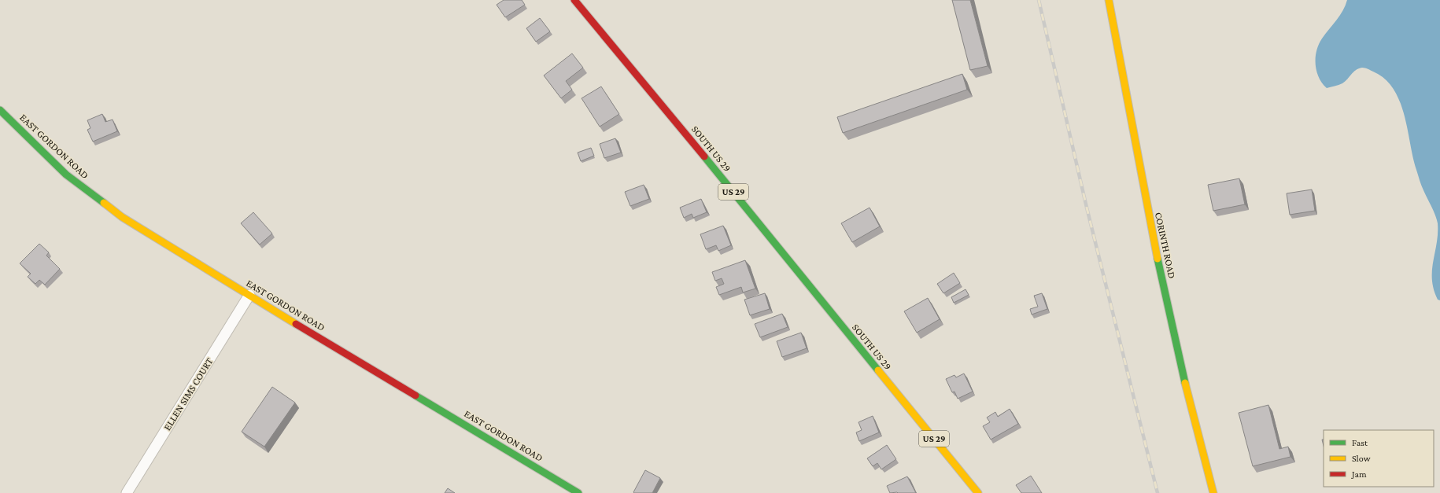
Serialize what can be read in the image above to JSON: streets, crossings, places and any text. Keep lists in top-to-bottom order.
{
  "streets": {
    "street": [
      "EAST GORDON ROAD",
      "SOUTH US 29",
      "US 29",
      "CORINTH ROAD",
      "ELLEN SIMS COURT"
    ]
  },
  "crossings": [
    ["EAST GORDON ROAD", "ELLEN SIMS COURT"]
  ],
  "legend": ["Fast", "Slow", "Jam"]
}
